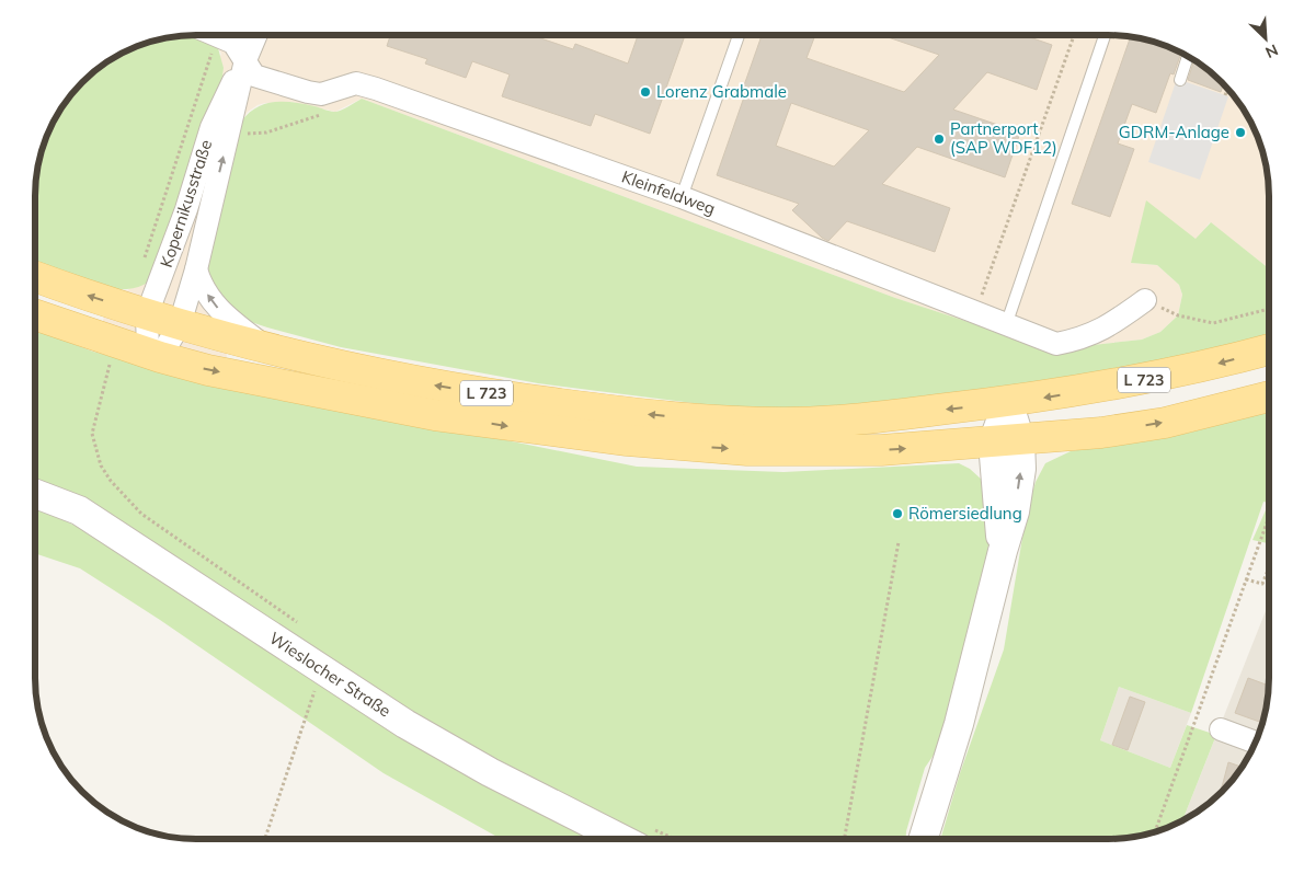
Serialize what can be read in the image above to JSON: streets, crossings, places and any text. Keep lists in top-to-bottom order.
{
  "streets": {
    "main road": ["L 723"],
    "street": ["Kleinfeldweg", "Kopernikusstraße", "Wieslocher Straße"]
  },
  "crossings": [
    ["Kleinfeldweg", "Kopernikusstraße"],
    ["Kopernikusstraße", "L 723"]
  ],
  "places": [
    "Lorenz Grabmale",
    "GDRM-Anlage",
    "Partnerport (SAP WDF12)",
    "Römersiedlung"
  ],
  "north": "bottom right"
}
